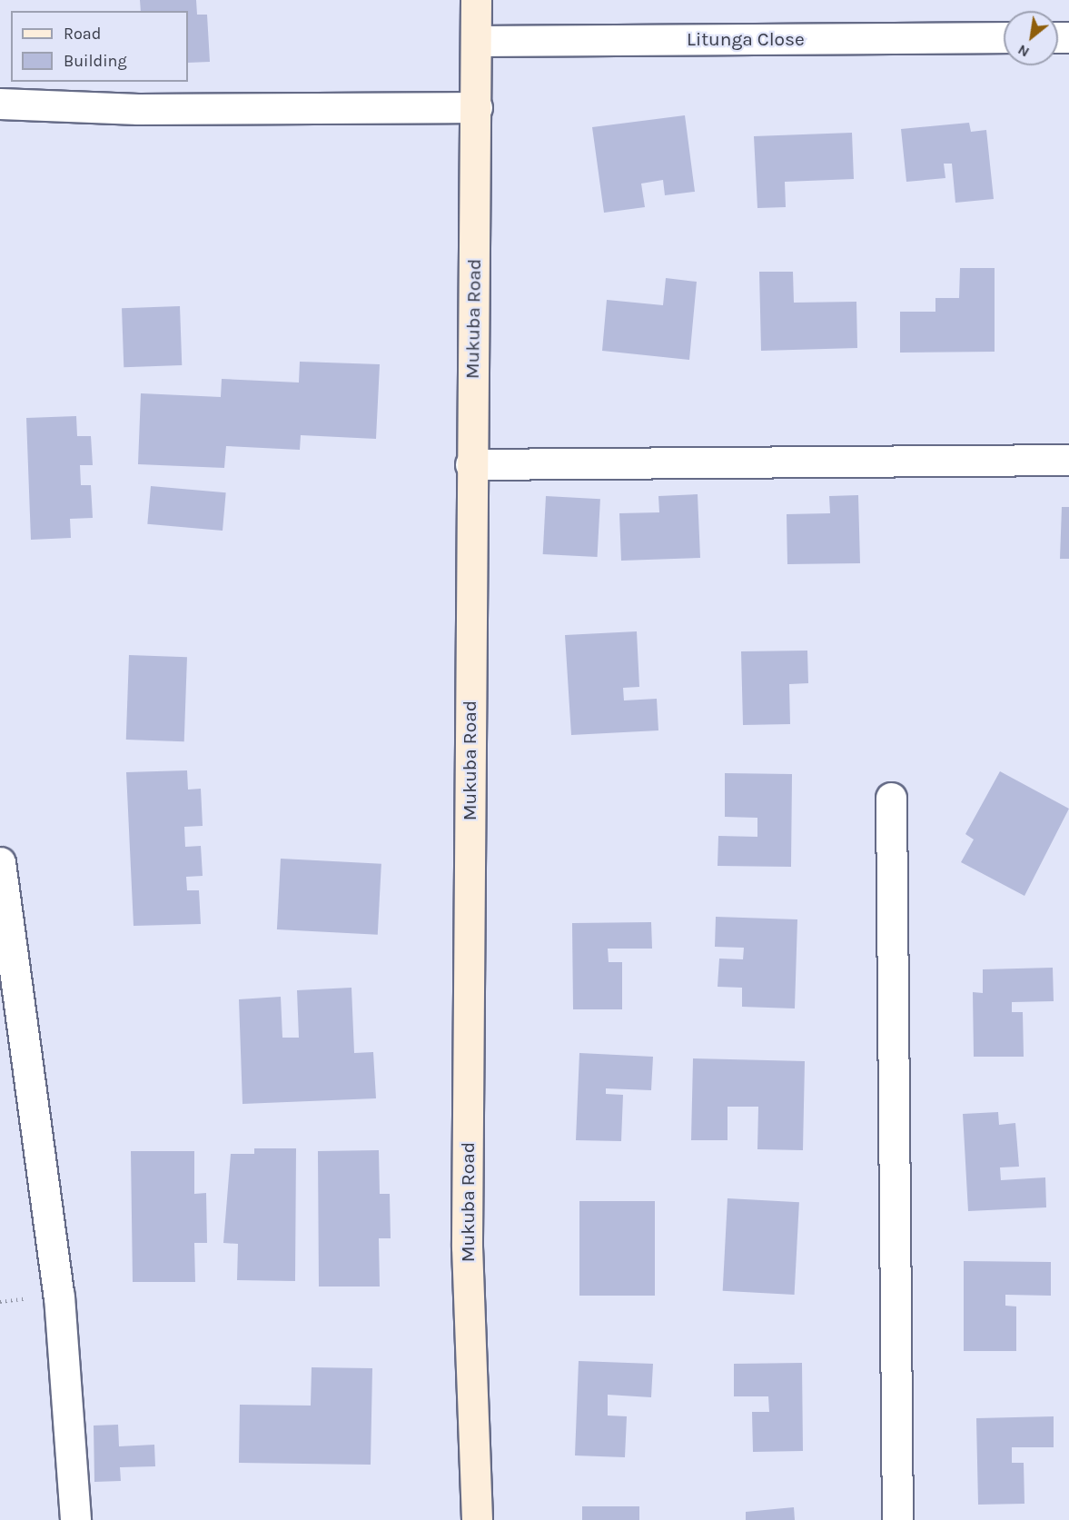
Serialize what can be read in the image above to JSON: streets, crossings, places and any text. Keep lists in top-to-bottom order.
{
  "streets": {
    "street": ["Litunga Close", "Mukuba Road"]
  },
  "crossings": [
    ["Litunga Close", "Mukuba Road"]
  ],
  "legend": ["Road", "Building"],
  "north": "bottom left"
}
